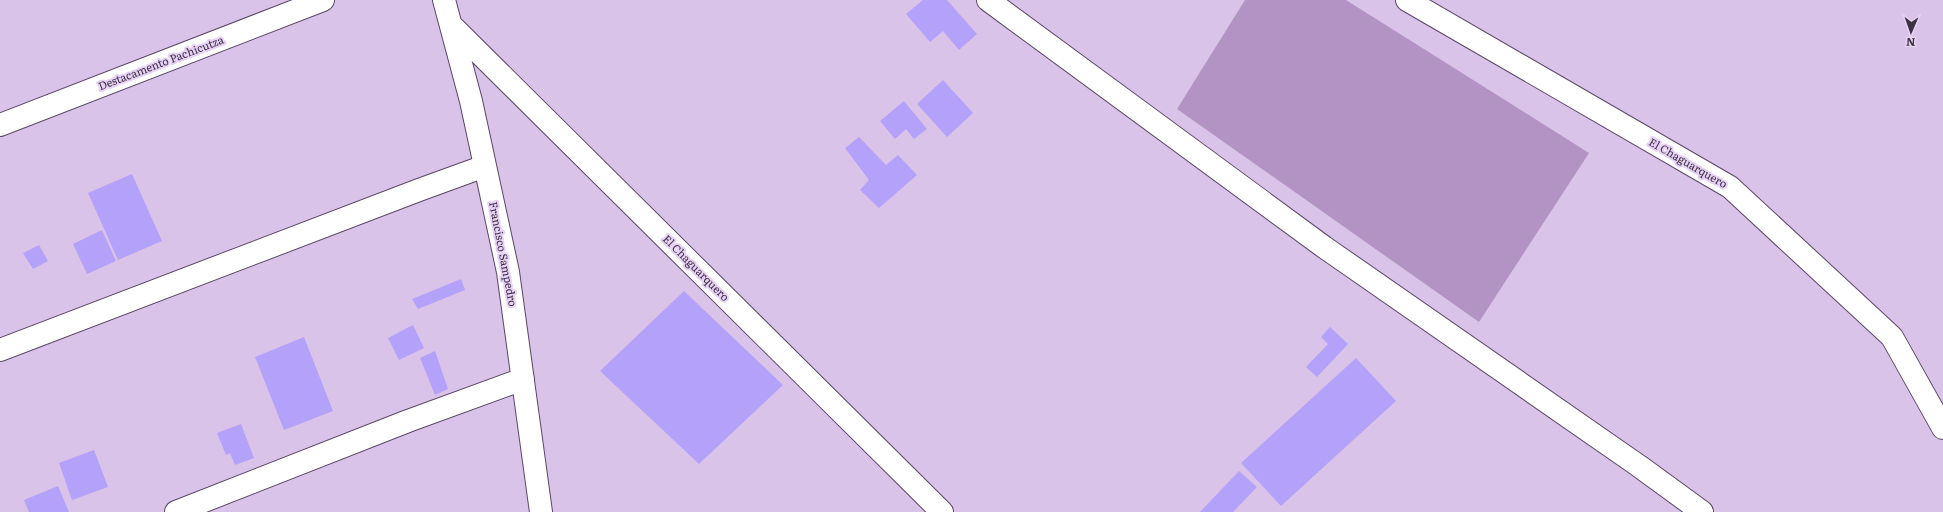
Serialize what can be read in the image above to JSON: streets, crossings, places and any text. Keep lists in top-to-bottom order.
{
  "streets": {
    "street": ["Destacamento Pachicutza", "El Chaguarquero", "Francisco Sampedro"]
  },
  "crossings": [
    ["El Chaguarquero", "Francisco Sampedro"]
  ],
  "north": "bottom"
}
